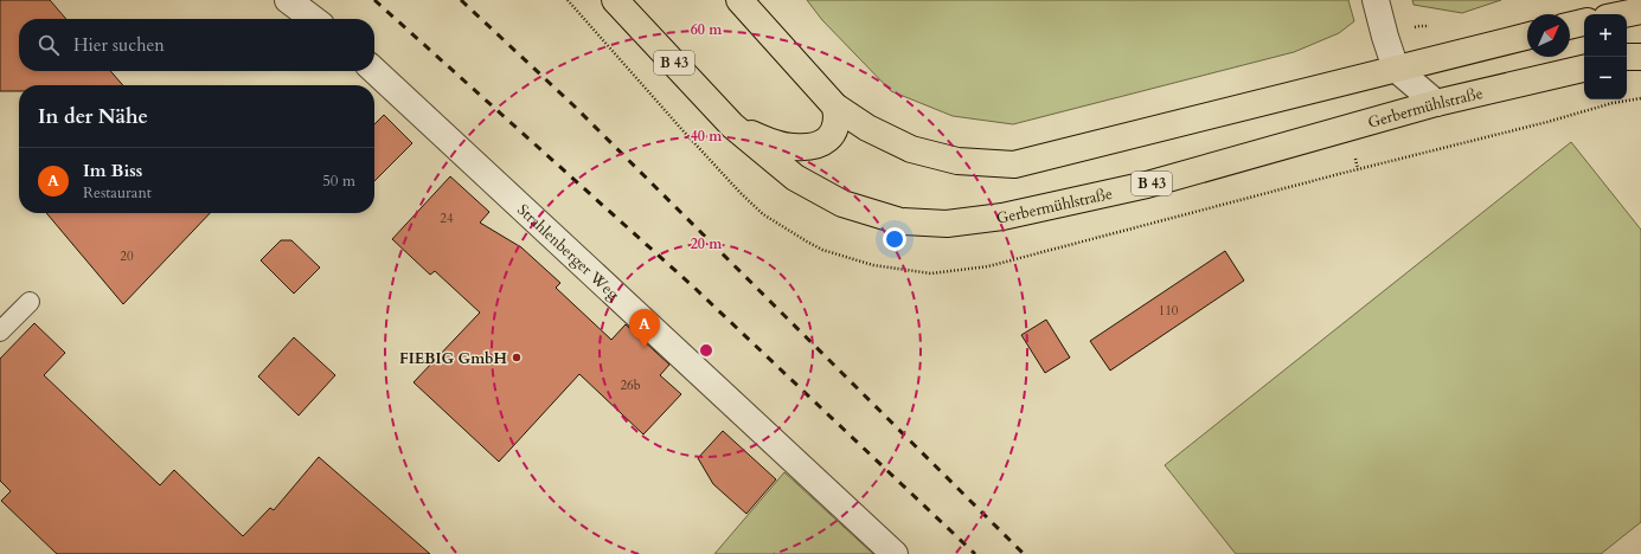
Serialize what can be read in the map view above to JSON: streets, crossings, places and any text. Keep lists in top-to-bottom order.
{
  "streets": {
    "main road": ["B 43", "Gerbermühlstraße"],
    "street": ["Strahlenberger Weg"]
  },
  "places": ["FIEBIG GmbH"],
  "house_numbers": [
    "24",
    "20",
    "110",
    "26b"
  ],
  "north": "top right",
  "page": {
    "map_buttons": ["+", "−"],
    "search": "Hier suchen",
    "heading": "In der Nähe",
    "list": [
      {
        "mark": "A",
        "name": "Im Biss",
        "note": "Restaurant",
        "value": "50 m"
      }
    ],
    "pins": "A"
  },
  "rings": ["60 m", "40 m", "20 m"]
}
